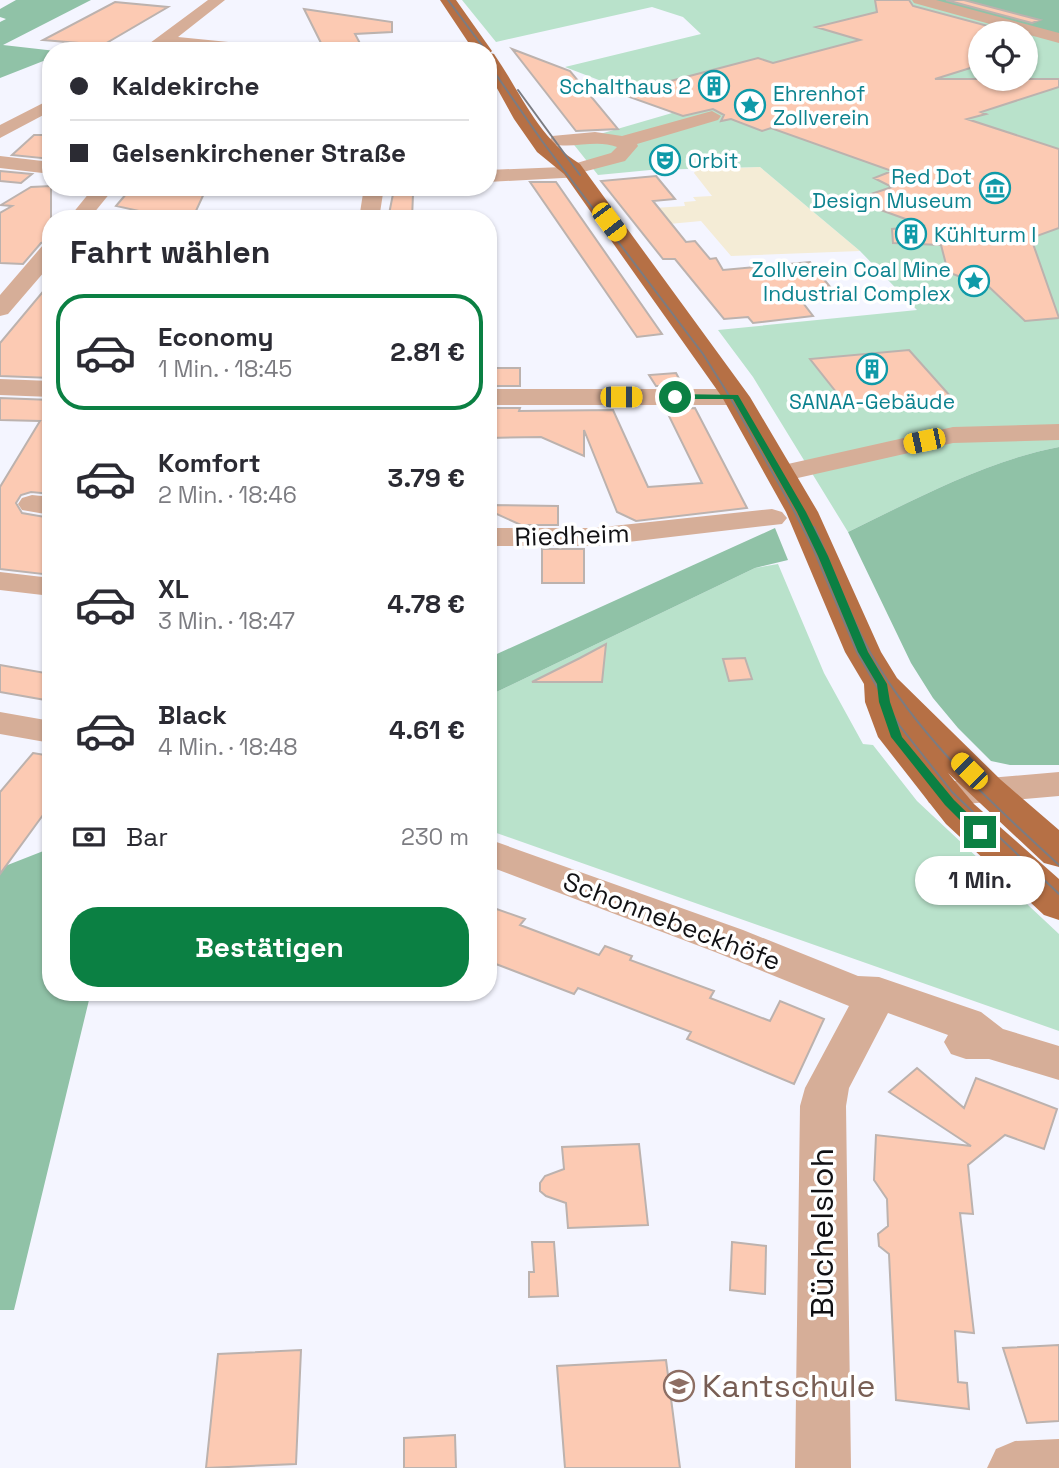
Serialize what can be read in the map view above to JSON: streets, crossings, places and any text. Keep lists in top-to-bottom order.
{
  "streets": {
    "street": ["Riedheim", "Schonnebeckhöfe", "Büchelsloh"]
  },
  "crossings": [
    ["Schonnebeckhöfe", "Büchelsloh"]
  ],
  "places": {
    "building": ["Schalthaus 2", "Kühlturm I", "SANAA-Gebäude"],
    "place": ["Ehrenhof Zollverein", "Zollverein Coal Mine Industrial Complex"],
    "theatre": ["Orbit"],
    "museum": ["Red Dot Design Museum"],
    "school or university": ["Kantschule"]
  },
  "page": {
    "banner": ["Kaldekirche", "Gelsenkirchener Straße"],
    "heading": "Fahrt wählen",
    "list": [
      {
        "name": "Economy",
        "note": "1 Min. · 18:45",
        "value": "2.81 €"
      },
      {
        "name": "Komfort",
        "note": "2 Min. · 18:46",
        "value": "3.79 €"
      },
      {
        "name": "XL",
        "note": "3 Min. · 18:47",
        "value": "4.78 €"
      },
      {
        "name": "Black",
        "note": "4 Min. · 18:48",
        "value": "4.61 €"
      }
    ],
    "pay": ["Bar", "230 m"],
    "bubble": "1 Min.",
    "buttons": "Bestätigen"
  }
}
